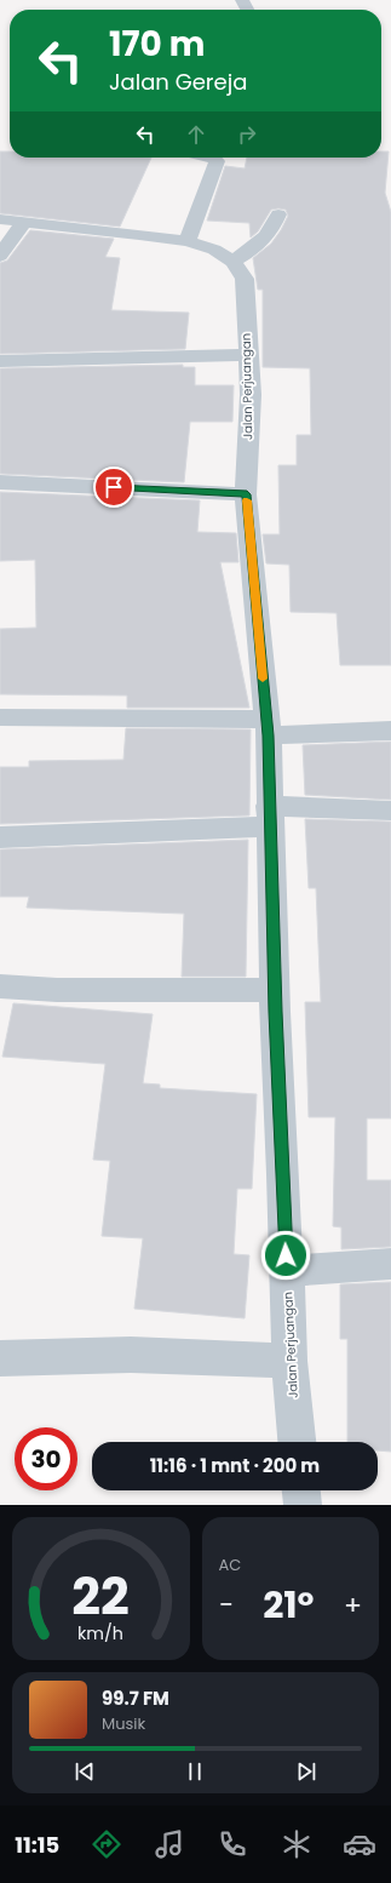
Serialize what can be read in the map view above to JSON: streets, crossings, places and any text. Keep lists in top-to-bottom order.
{
  "streets": {
    "street": ["Jalan Perjuangan"]
  },
  "page": {
    "turn": ["170 m", "Jalan Gereja"],
    "limit": "30",
    "trip": "11:16 · 1 mnt · 200 m",
    "tile": "AC",
    "heat": ["−", "21°", "+"],
    "song": ["99.7 FM", "Musik"],
    "tabs": "11:15",
    "gauge": ["22", "km/h"]
  }
}
